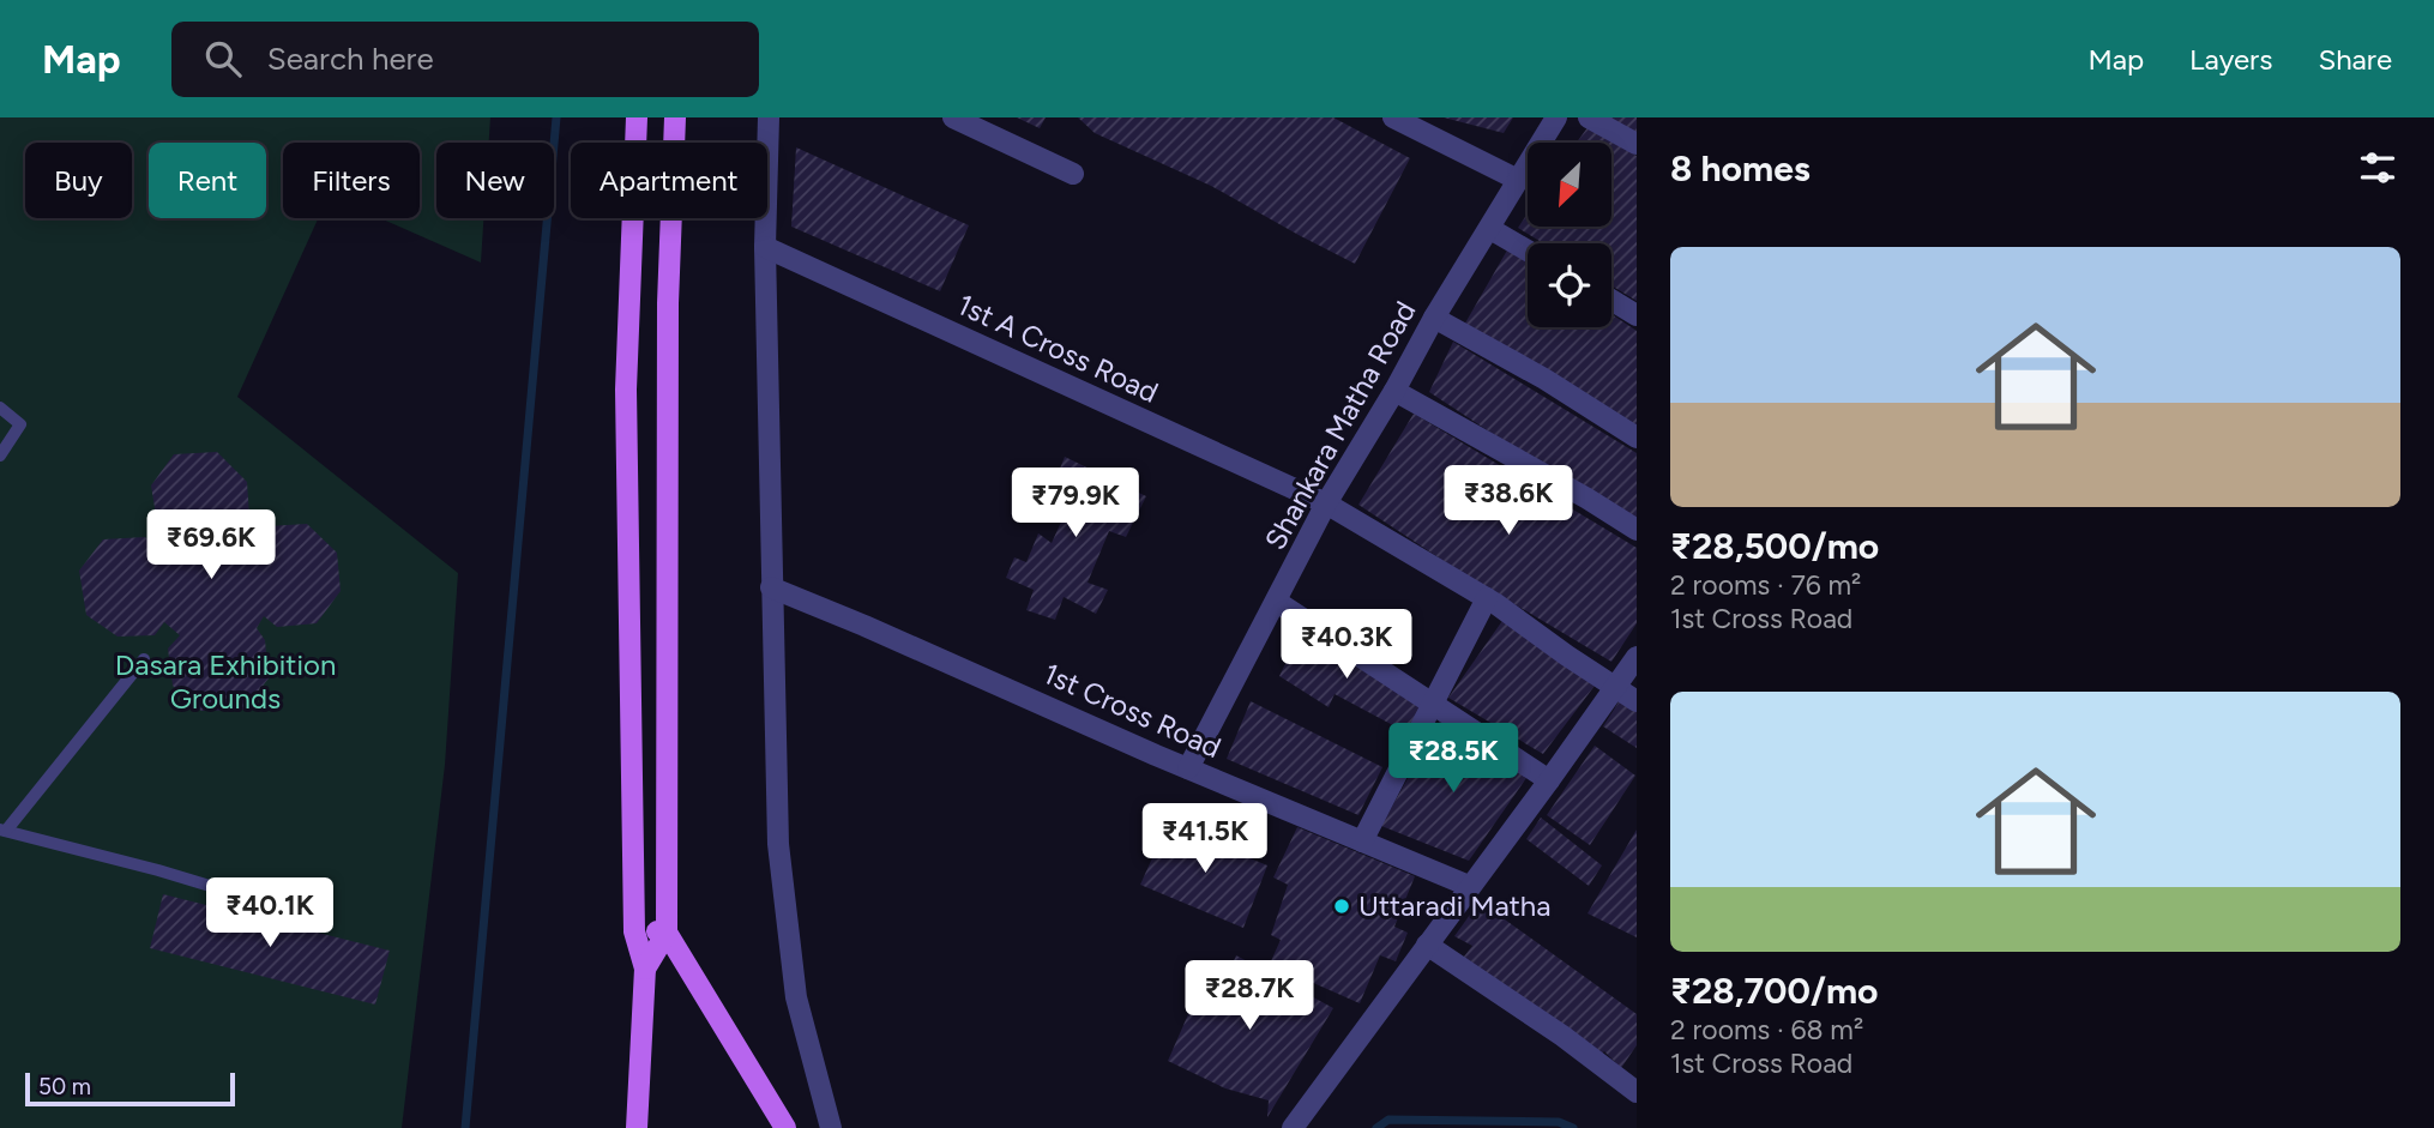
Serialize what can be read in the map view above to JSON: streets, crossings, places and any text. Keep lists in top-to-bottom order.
{
  "streets": {
    "street": ["1st A Cross Road", "Shankara Matha Road", "1st Cross Road"]
  },
  "crossings": [
    ["1st A Cross Road", "Shankara Matha Road"],
    ["Shankara Matha Road", "1st Cross Road"]
  ],
  "parks": ["Dasara Exhibition Grounds"],
  "places": ["Uttaradi Matha"],
  "scale_bar": "50 m",
  "north": "bottom left",
  "page": {
    "header": "Map",
    "search": "Search here",
    "nav": ["Map", "Layers", "Share"],
    "heading": "8 homes",
    "chip": [
      "Buy",
      "Rent",
      "Filters",
      "New",
      "Apartment"
    ],
    "list": [
      {
        "name": "₹28,500/mo",
        "note": "2 rooms · 76 m² · 1st Cross Road"
      },
      {
        "name": "₹28,700/mo",
        "note": "2 rooms · 68 m² · 1st Cross Road"
      }
    ],
    "price": [
      "₹38.6K",
      "₹79.9K",
      "₹69.6K",
      "₹40.3K",
      "₹28.5K",
      "₹41.5K",
      "₹40.1K",
      "₹28.7K"
    ],
    "scale": "50 m"
  }
}
